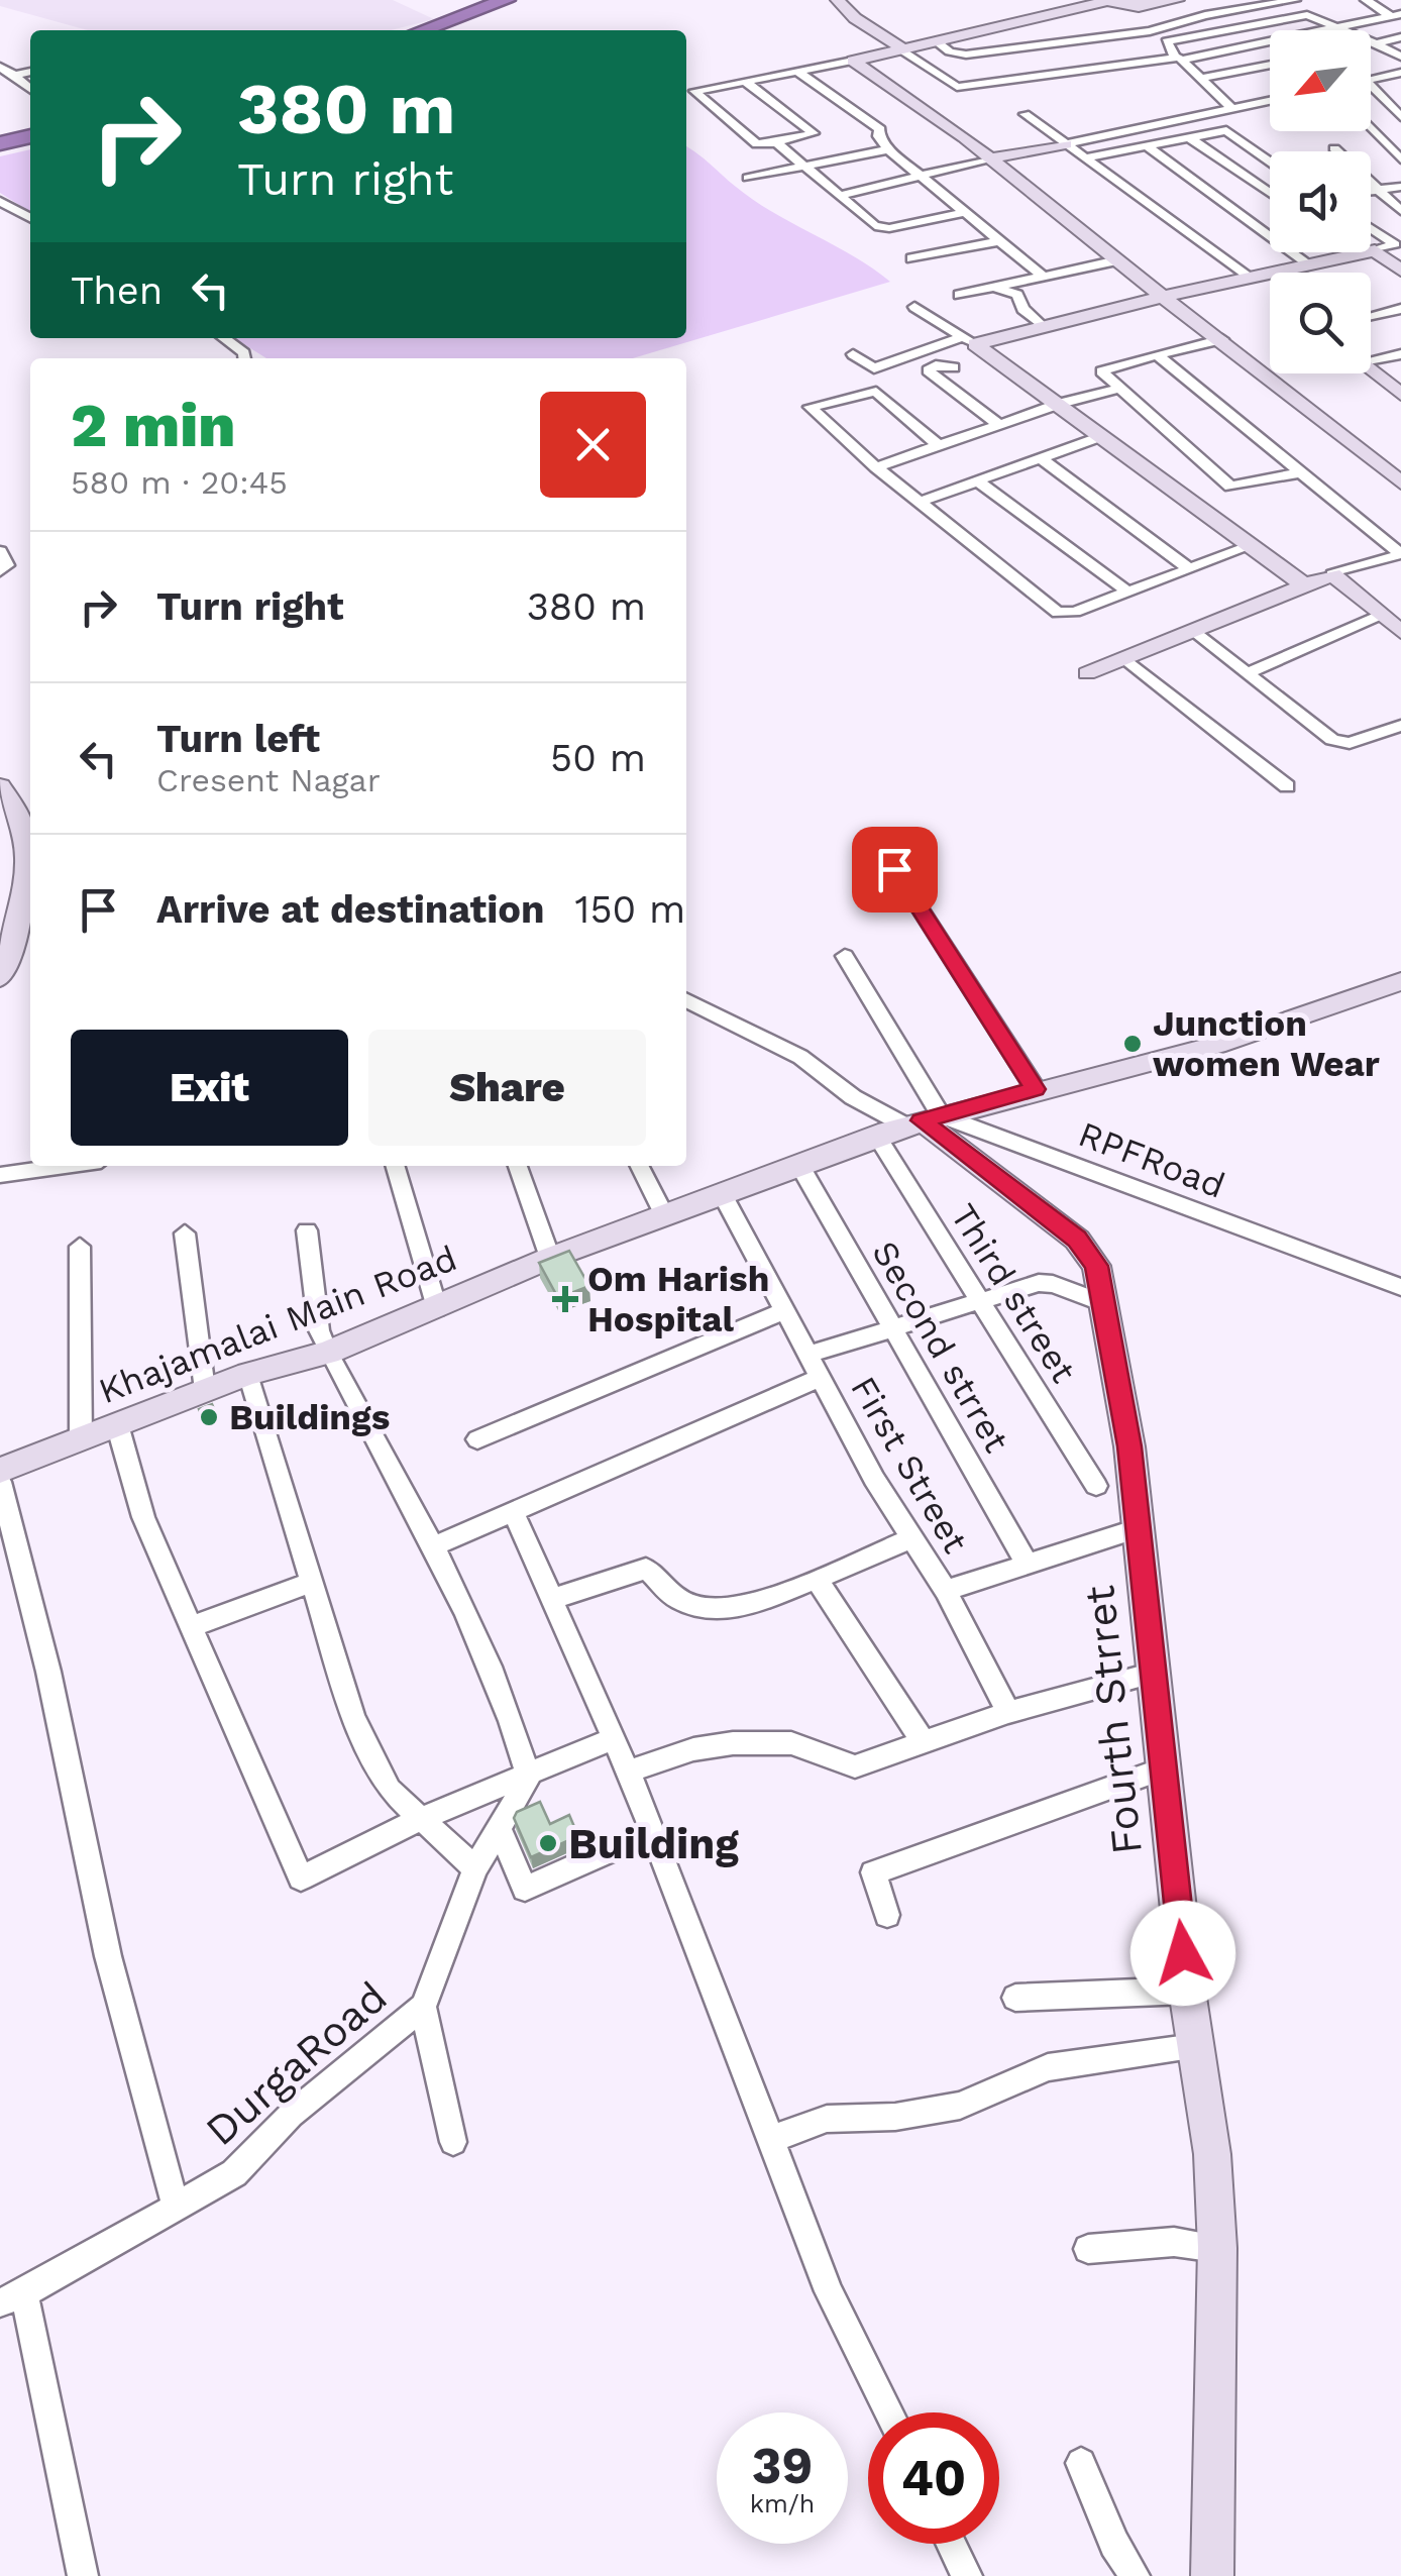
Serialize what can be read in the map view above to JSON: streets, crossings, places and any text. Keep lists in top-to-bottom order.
{
  "streets": {
    "street": [
      "RPFRoad",
      "Third street",
      "Khajamalai Main Road",
      "Second strret",
      "First Street",
      "Fourth Strret",
      "DurgaRoad"
    ]
  },
  "crossings": [
    ["RPFRoad", "Khajamalai Main Road"],
    ["RPFRoad", "Fourth Strret"],
    ["Third street", "Khajamalai Main Road"],
    ["Khajamalai Main Road", "Second strret"],
    ["Khajamalai Main Road", "First Street"],
    ["Khajamalai Main Road", "Fourth Strret"],
    ["Second strret", "First Street"],
    ["First Street", "Fourth Strret"]
  ],
  "places": {
    "other": ["Junction women Wear", "Buildings", "Building"],
    "health": ["Om Harish Hospital"]
  },
  "north": "bottom left",
  "page": {
    "turn": ["380 m", "Turn right"],
    "then": "Then",
    "heading": ["2 min", "580 m · 20:45"],
    "list": [
      {
        "name": "Turn right",
        "value": "380 m"
      },
      {
        "name": "Turn left",
        "note": "Cresent Nagar",
        "value": "50 m"
      },
      {
        "name": "Arrive at destination",
        "value": "150 m"
      }
    ],
    "buttons": ["Exit", "Share"],
    "speed": "39 km/h",
    "limit": "40"
  }
}
